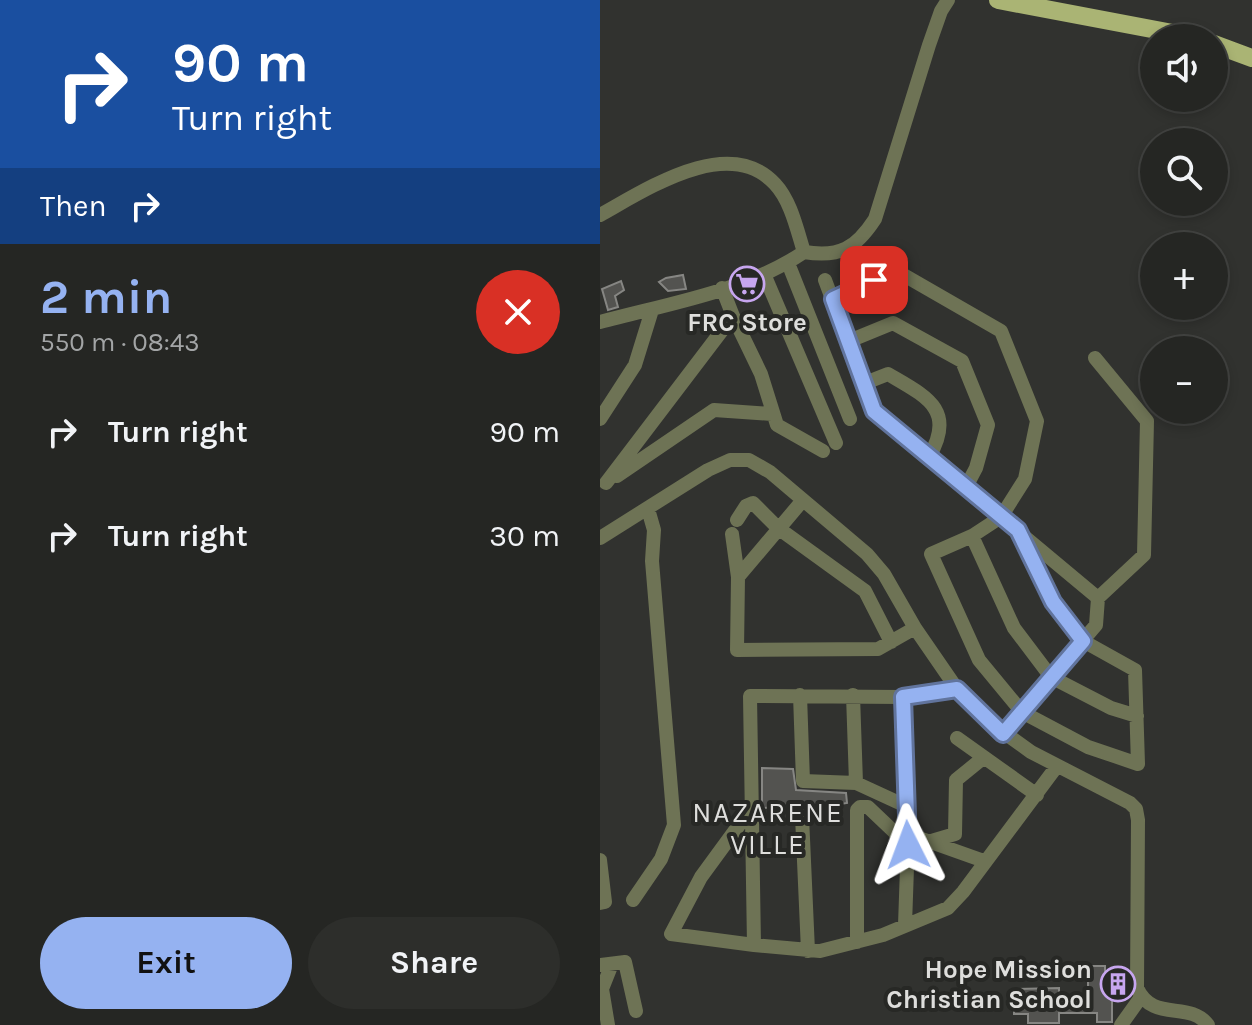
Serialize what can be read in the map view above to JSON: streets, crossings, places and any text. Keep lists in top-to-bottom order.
{
  "districts": ["NAZARENE VILLE"],
  "places": {
    "supermarket": ["FRC Store"],
    "building": ["Hope Mission Christian School"]
  },
  "page": {
    "turn": ["90 m", "Turn right"],
    "map_buttons": ["+", "−"],
    "then": "Then",
    "heading": ["2 min", "550 m · 08:43"],
    "list": [
      {
        "name": "Turn right",
        "value": "90 m"
      },
      {
        "name": "Turn right",
        "value": "30 m"
      }
    ],
    "buttons": ["Exit", "Share"]
  }
}
